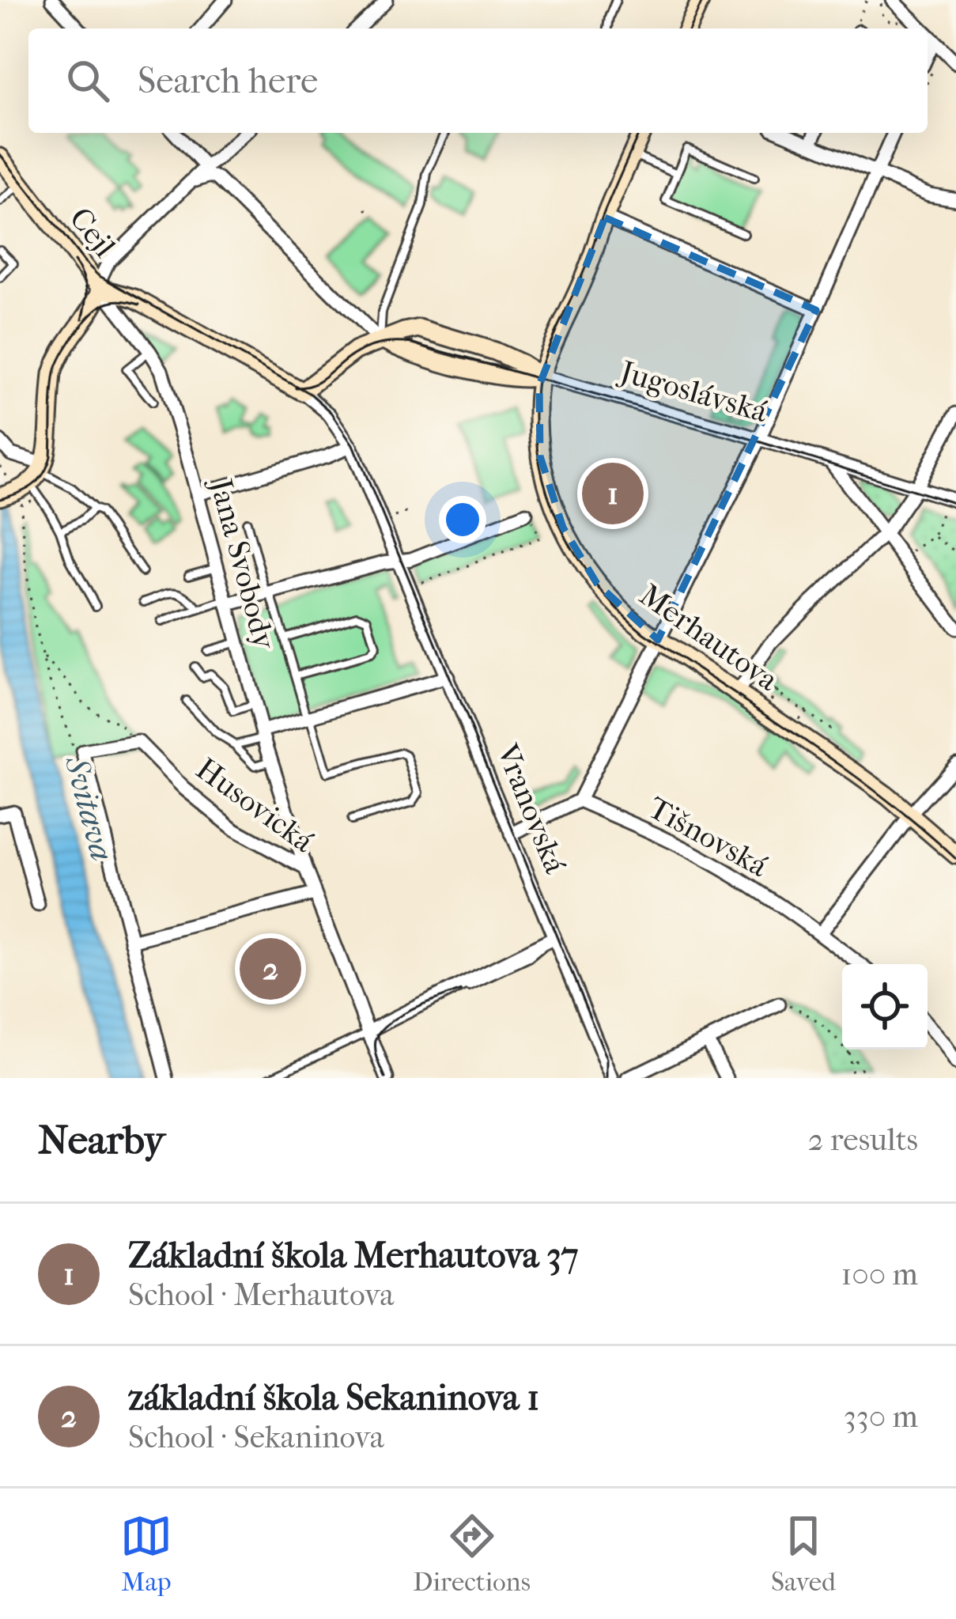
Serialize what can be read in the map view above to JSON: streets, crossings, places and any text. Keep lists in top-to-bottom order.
{
  "streets": {
    "street": [
      "Cejl",
      "Jugoslávská",
      "Jana Svobody",
      "Merhautova",
      "Husovická",
      "Vranovská",
      "Tišnovská"
    ]
  },
  "crossings": [
    ["Cejl", "Jana Svobody"],
    ["Cejl", "Vranovská"],
    ["Jugoslávská", "Merhautova"],
    ["Jugoslávská", "Vranovská"],
    ["Jana Svobody", "Husovická"],
    ["Jana Svobody", "Vranovská"]
  ],
  "water": ["Svitava"],
  "page": {
    "search": "Search here",
    "pins": ["1", "2"],
    "heading": ["Nearby", "2 results"],
    "list": [
      {
        "mark": "1",
        "name": "Základní škola Merhautova 37",
        "note": "School · Merhautova",
        "value": "100 m"
      },
      {
        "mark": "2",
        "name": "základní škola Sekaninova 1",
        "note": "School · Sekaninova",
        "value": "330 m"
      }
    ],
    "nav": ["Map", "Directions", "Saved"]
  }
}
